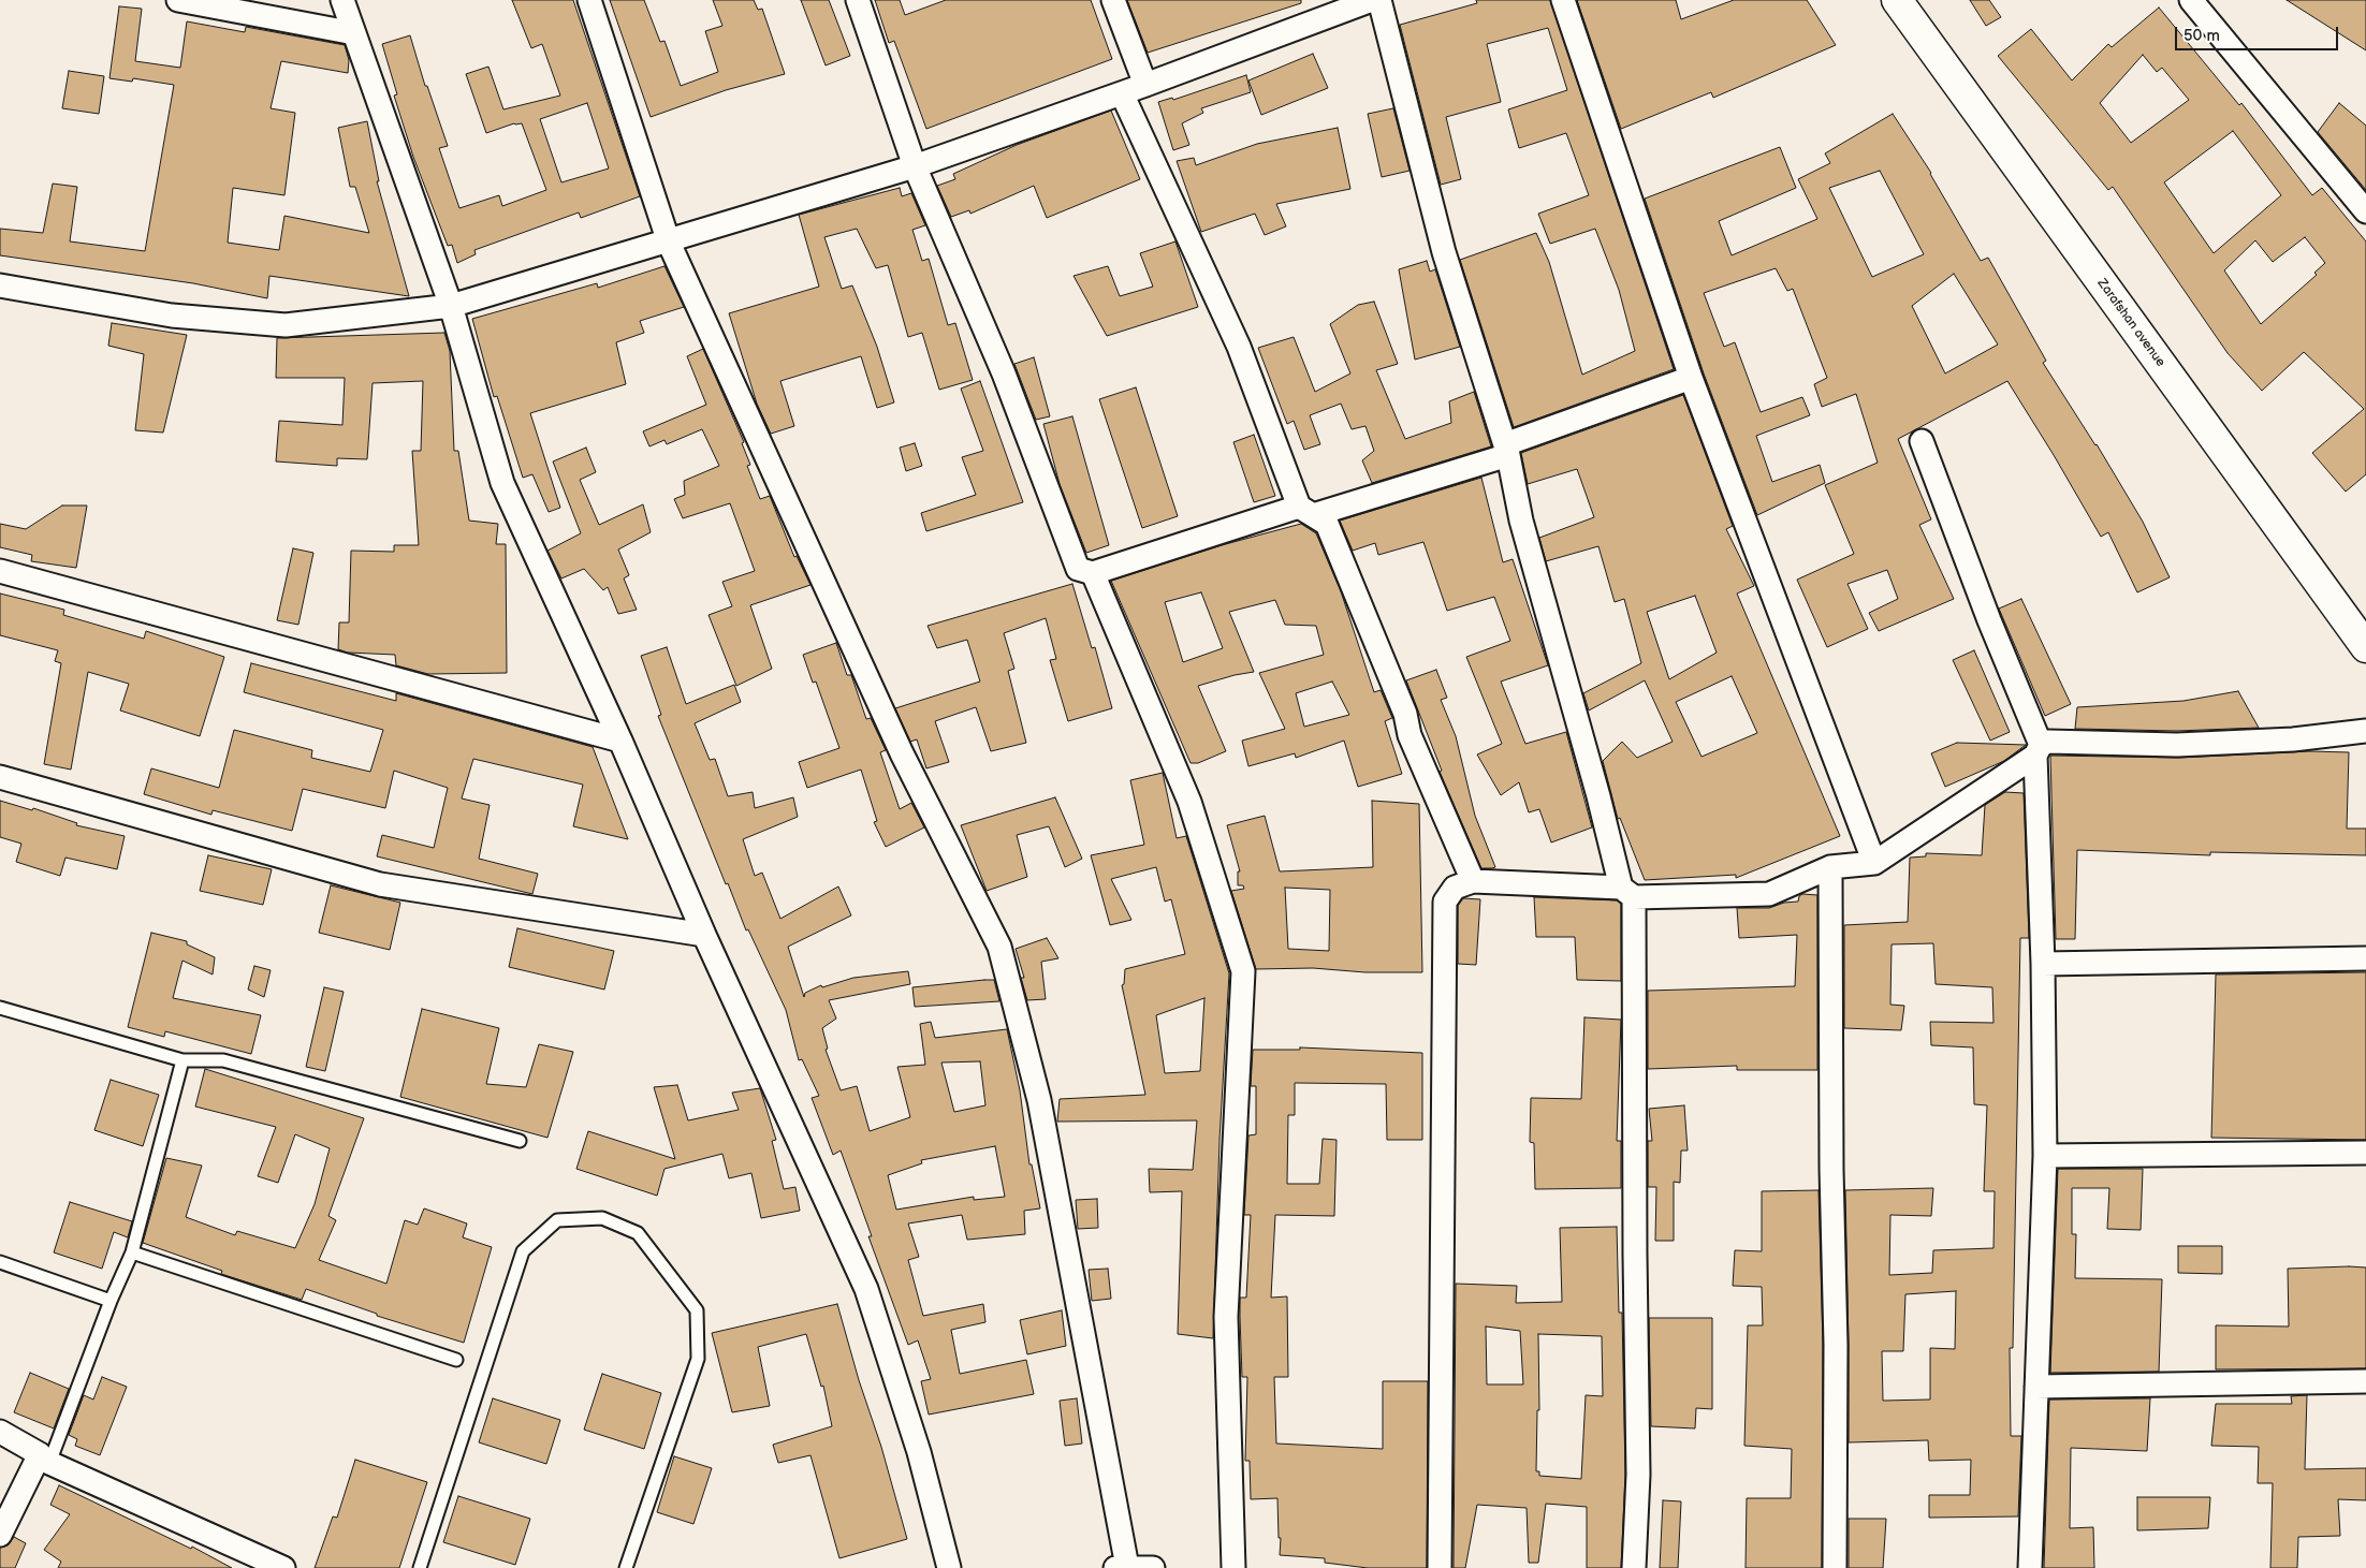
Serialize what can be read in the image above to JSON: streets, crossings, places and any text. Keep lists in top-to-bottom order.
{
  "streets": {
    "main road": ["Zarafshan avenue"]
  },
  "scale_bar": "50 m"
}
